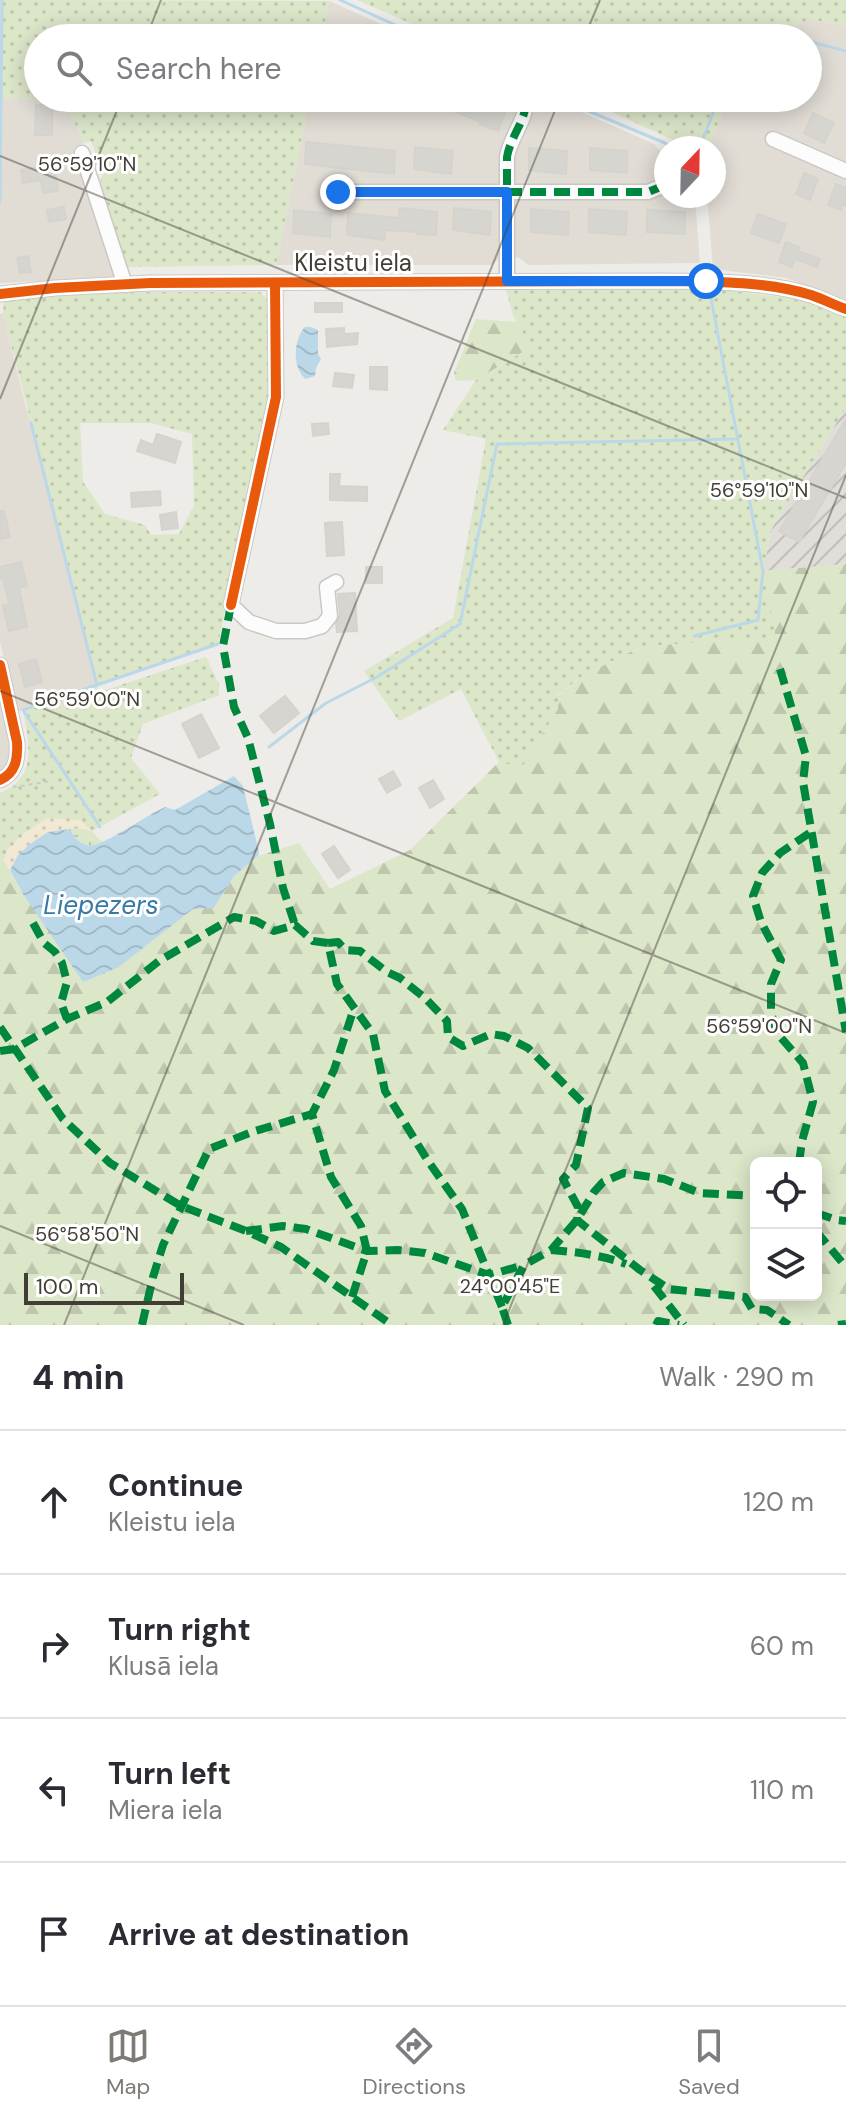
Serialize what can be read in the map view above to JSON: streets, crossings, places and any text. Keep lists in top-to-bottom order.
{
  "streets": {
    "street": ["Kleistu iela"]
  },
  "water": ["Liepezers"],
  "scale_bar": "100 m",
  "north": "top",
  "page": {
    "search": "Search here",
    "scale": "100 m",
    "heading": ["4 min", "Walk · 290 m"],
    "list": [
      ["Continue", "Kleistu iela", "120 m"],
      ["Turn right", "Klusā iela", "60 m"],
      ["Turn left", "Miera iela", "110 m"],
      "Arrive at destination"
    ],
    "nav": ["Map", "Directions", "Saved"]
  },
  "coordinates": [
    "56°59'10\"N",
    "56°59'00\"N",
    "56°58'50\"N",
    "24°00'45\"E"
  ]
}
